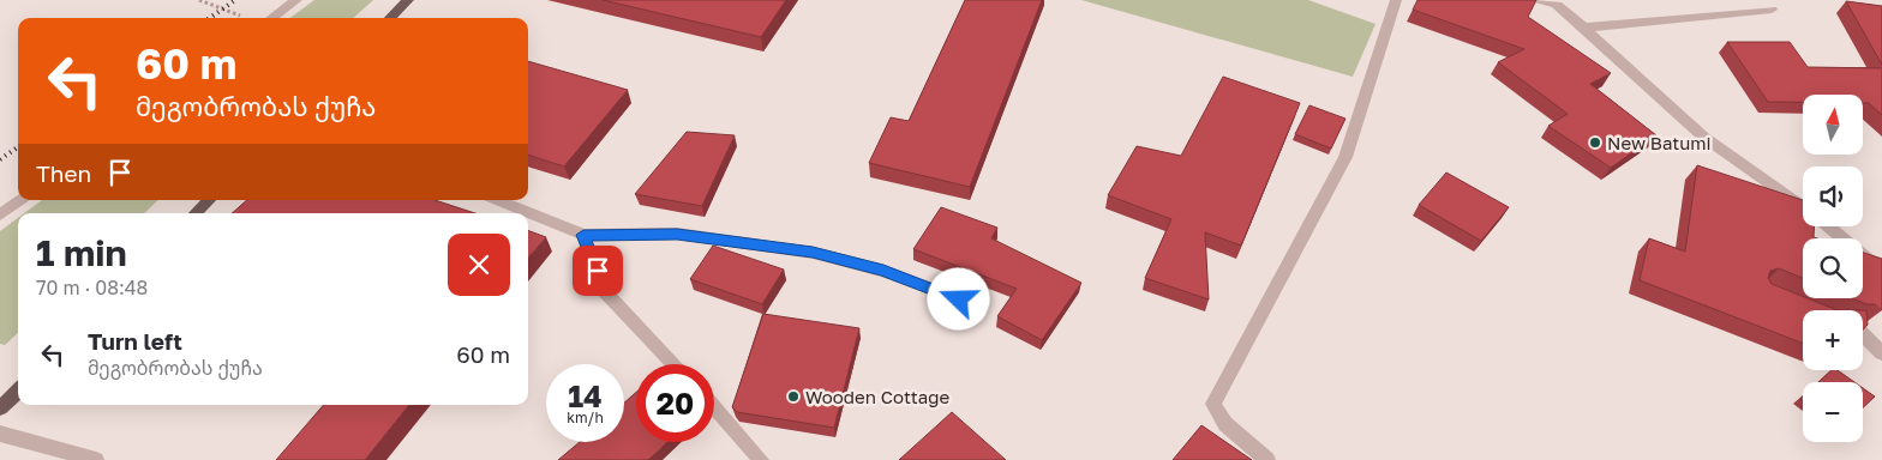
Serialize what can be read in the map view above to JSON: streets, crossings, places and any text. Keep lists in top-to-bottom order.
{
  "places": ["New Batumi", "Wooden Cottage"],
  "north": "top",
  "page": {
    "turn": ["60 m", "მეგობრობას ქუჩა"],
    "map_buttons": ["+", "−"],
    "then": "Then",
    "heading": ["1 min", "70 m · 08:48"],
    "list": [
      {
        "name": "Turn left",
        "note": "მეგობრობას ქუჩა",
        "value": "60 m"
      }
    ],
    "speed": "14 km/h",
    "limit": "20"
  }
}
